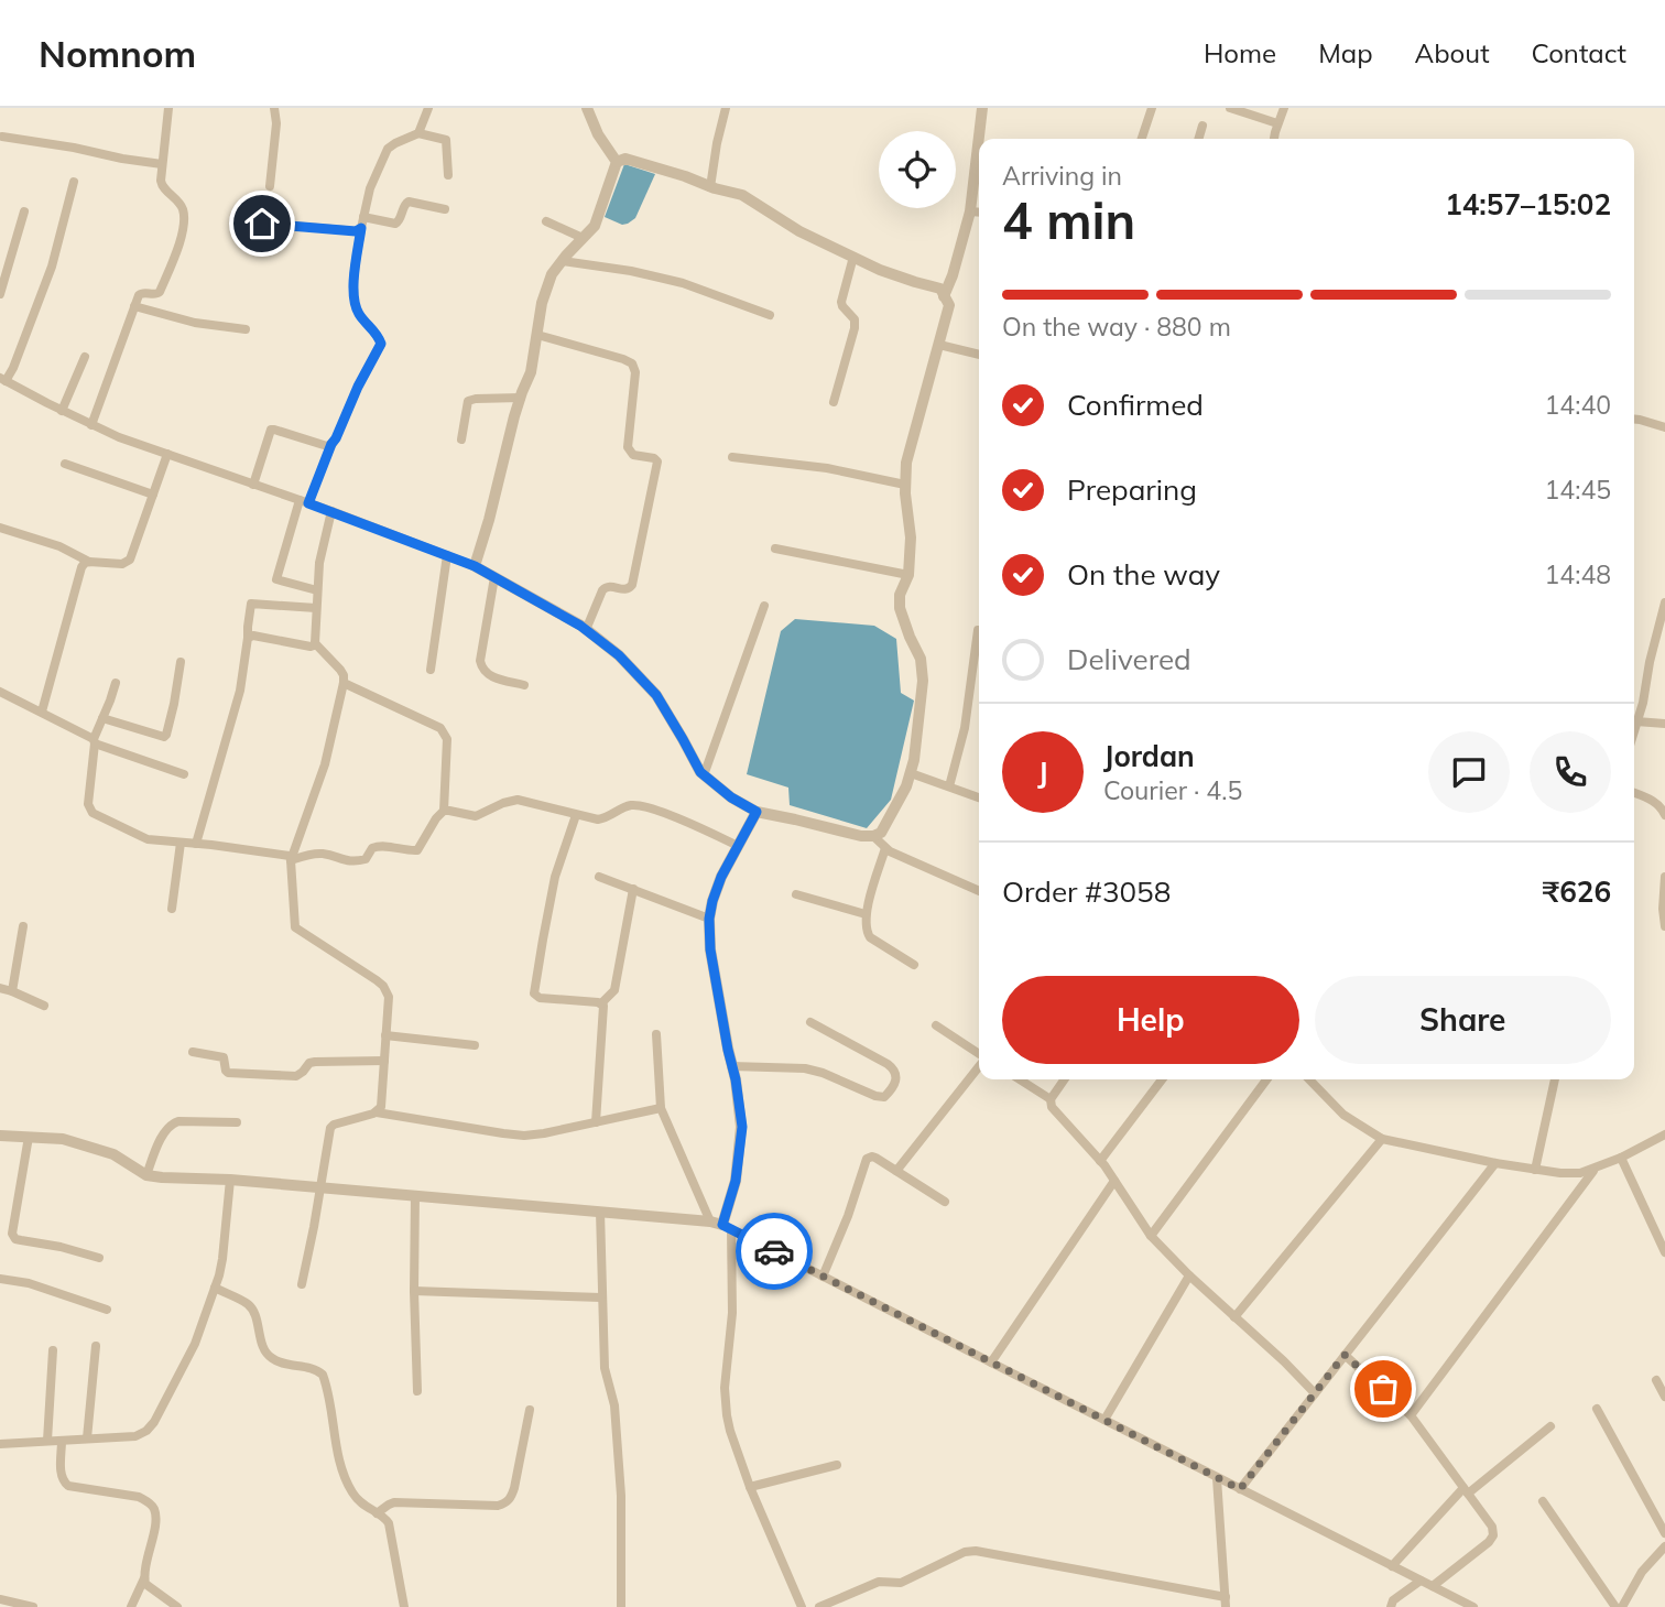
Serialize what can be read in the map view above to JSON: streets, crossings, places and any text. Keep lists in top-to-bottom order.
{
  "page": {
    "header": "Nomnom",
    "nav": [
      "Home",
      "Map",
      "About",
      "Contact"
    ],
    "heading": ["4 min", "Arriving in", "14:57–15:02"],
    "panel": [
      "Jordan",
      "Courier · 4.5",
      "Order #3058",
      "₹626"
    ],
    "bar": "On the way · 880 m",
    "list": [
      ["Confirmed", "14:40"],
      ["Preparing", "14:45"],
      ["On the way", "14:48"],
      "Delivered"
    ],
    "round": "J",
    "buttons": ["Help", "Share"]
  }
}
